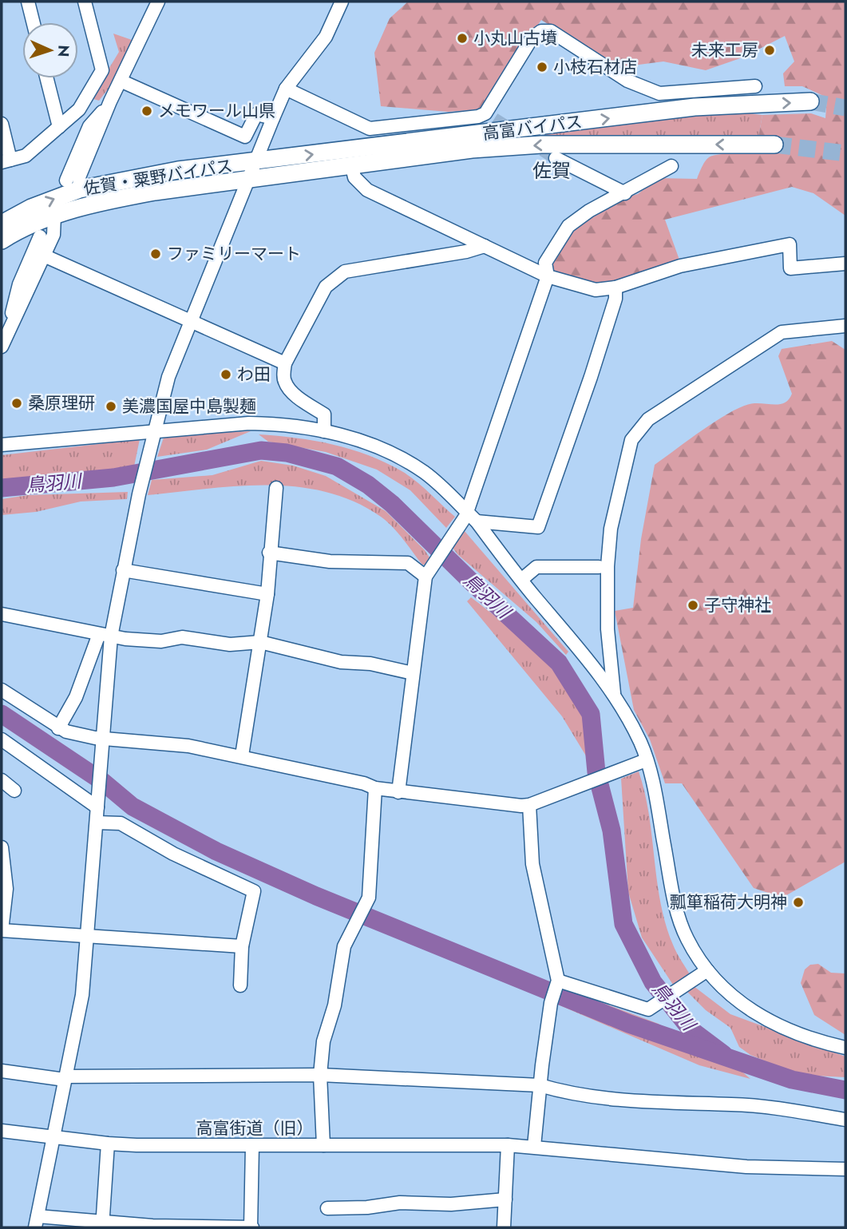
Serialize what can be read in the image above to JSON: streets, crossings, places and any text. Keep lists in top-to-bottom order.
{
  "streets": {
    "highway": ["高富バイパス", "佐賀・粟野バイパス"],
    "street": ["高富街道（旧）"]
  },
  "crossings": [
    ["高富バイパス", "佐賀・粟野バイパス"]
  ],
  "districts": ["佐賀"],
  "water": ["鳥羽川"],
  "places": [
    "小丸山古墳",
    "未来工房",
    "小枝石材店",
    "メモワール山県",
    "ファミリーマート",
    "わ田",
    "桑原理研",
    "美濃国屋中島製麺",
    "子守神社",
    "瓢箪稲荷大明神"
  ],
  "north": "right"
}
